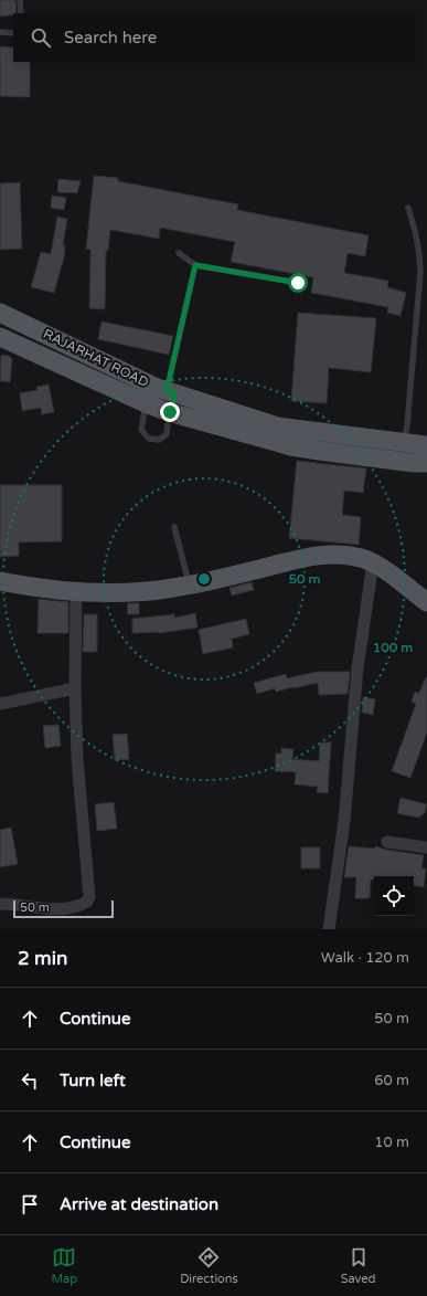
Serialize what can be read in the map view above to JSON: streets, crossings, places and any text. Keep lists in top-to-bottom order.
{
  "streets": {
    "main road": ["RAJARHAT ROAD"]
  },
  "scale_bar": "50 m",
  "page": {
    "search": "Search here",
    "scale": "50 m",
    "heading": ["2 min", "Walk · 120 m"],
    "list": [
      ["Continue", "50 m"],
      ["Turn left", "60 m"],
      ["Continue", "10 m"],
      "Arrive at destination"
    ],
    "nav": ["Map", "Directions", "Saved"]
  },
  "rings": ["50 m", "100 m"]
}
